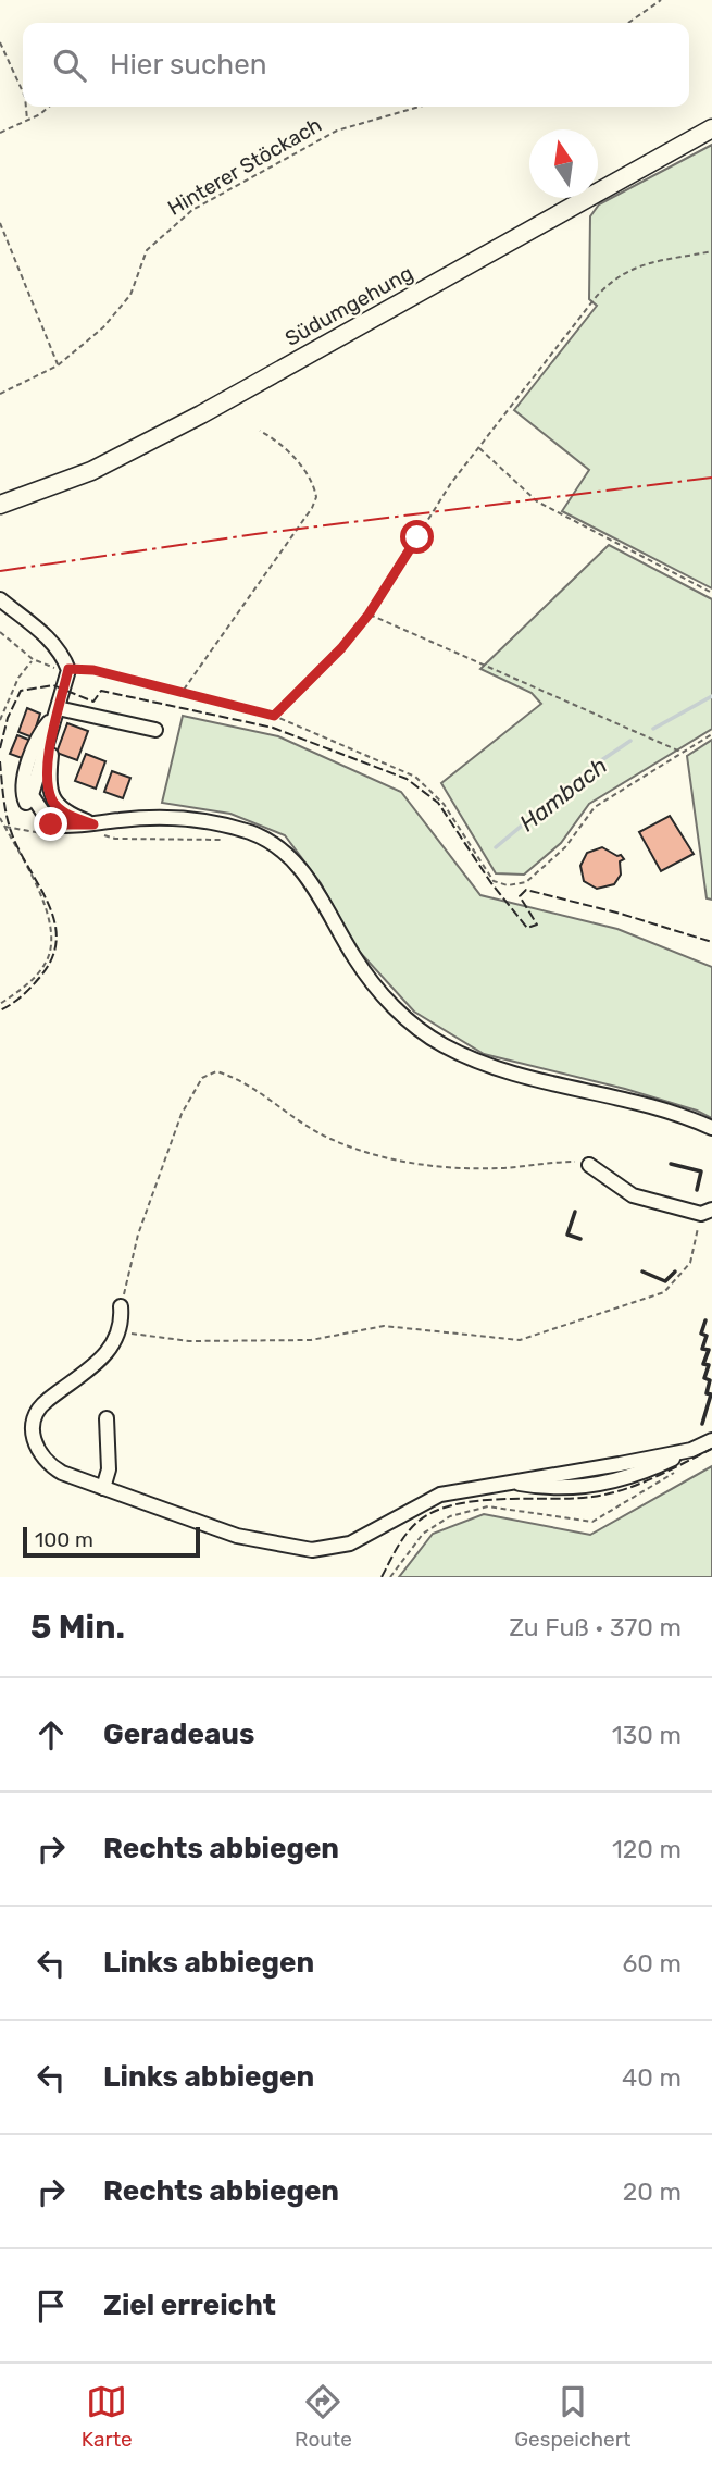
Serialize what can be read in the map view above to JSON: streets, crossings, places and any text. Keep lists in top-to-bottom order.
{
  "streets": {
    "main road": ["Südumgehung"],
    "path": ["Hinterer Stöckach"]
  },
  "water": ["Hambach"],
  "scale_bar": "100 m",
  "north": "top",
  "page": {
    "search": "Hier suchen",
    "scale": "100 m",
    "heading": ["5 Min.", "Zu Fuß · 370 m"],
    "list": [
      ["Geradeaus", "130 m"],
      ["Rechts abbiegen", "120 m"],
      ["Links abbiegen", "60 m"],
      ["Links abbiegen", "40 m"],
      ["Rechts abbiegen", "20 m"],
      "Ziel erreicht"
    ],
    "nav": ["Karte", "Route", "Gespeichert"]
  }
}
